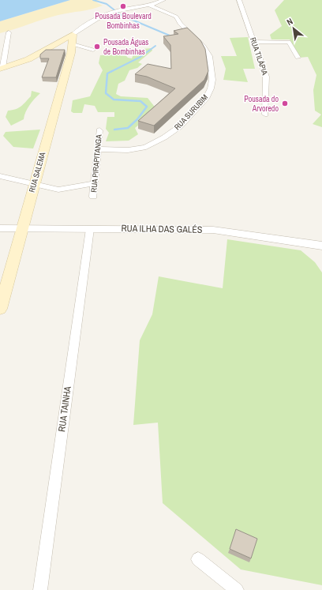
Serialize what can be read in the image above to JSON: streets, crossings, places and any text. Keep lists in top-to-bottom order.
{
  "streets": {
    "main road": ["RUA SALEMA"],
    "street": [
      "RUA TILÁPIA",
      "RUA SURUBIM",
      "RUA PIRAPITANGA",
      "RUA ILHA DAS GALÉS",
      "RUA TAINHA"
    ]
  },
  "crossings": [
    ["RUA SURUBIM", "RUA PIRAPITANGA"],
    ["RUA SALEMA", "RUA ILHA DAS GALÉS"],
    ["RUA ILHA DAS GALÉS", "RUA TAINHA"]
  ],
  "places": ["Pousada Boulevard Bombinhas", "Pousada Águas de Bombinhas", "Pousada do Arvoredo"],
  "north": "top left"
}
